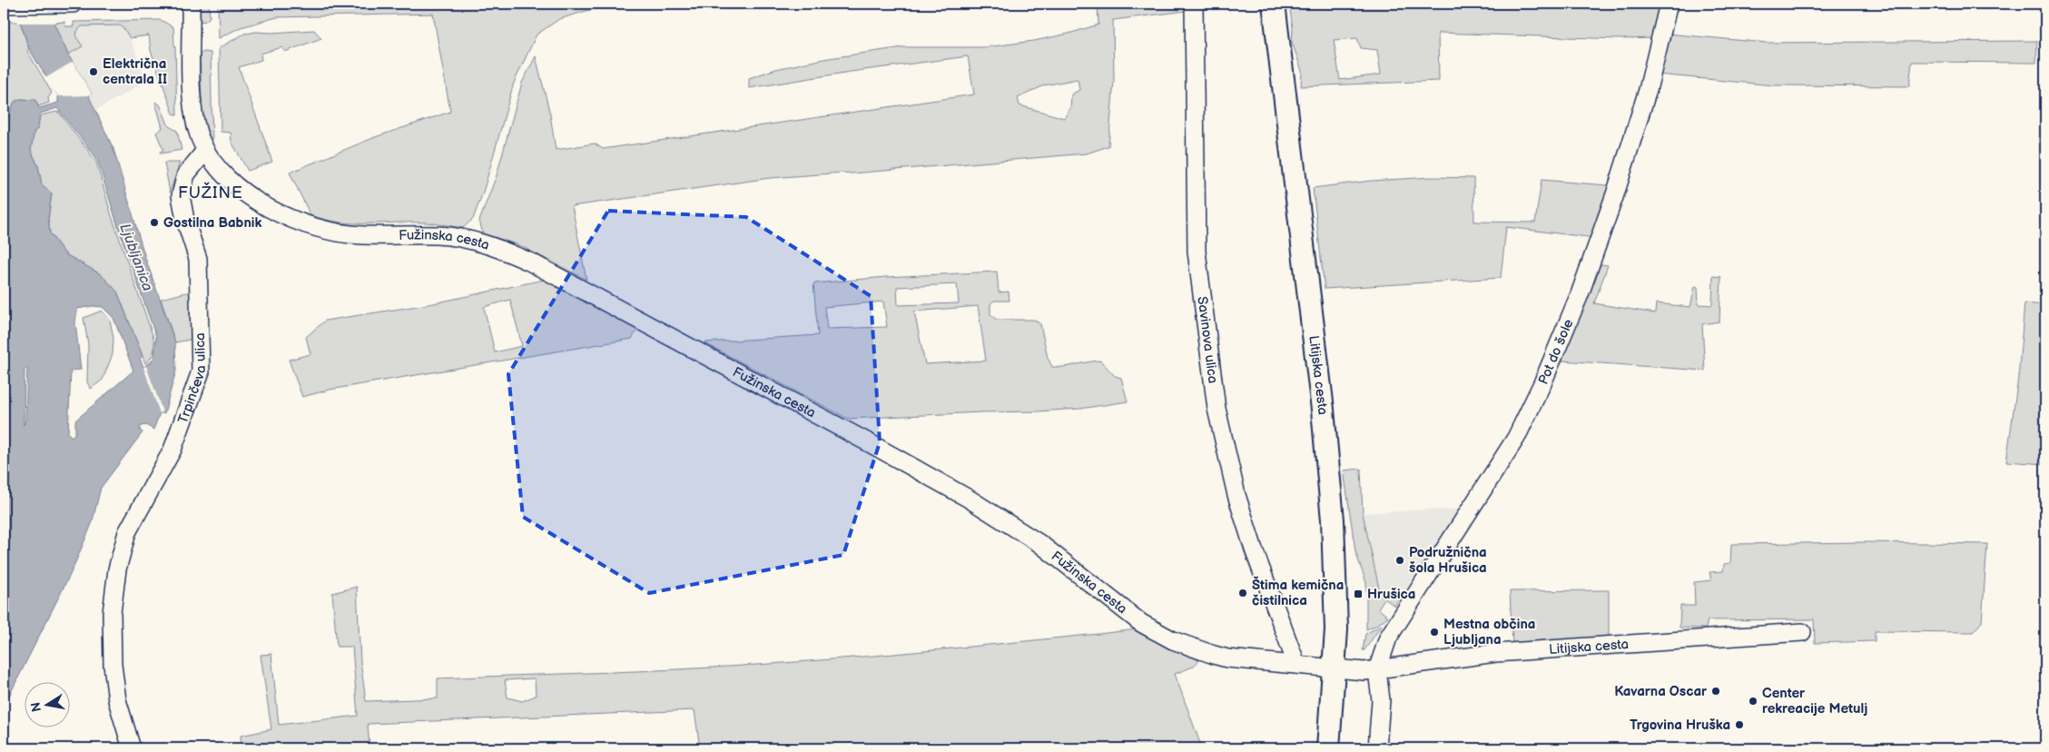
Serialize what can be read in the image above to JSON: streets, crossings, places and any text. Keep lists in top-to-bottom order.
{
  "streets": {
    "main road": ["Litijska cesta"],
    "street": [
      "Fužinska cesta",
      "Savinova ulica",
      "Pot do šole",
      "Trpinčeva ulica"
    ]
  },
  "crossings": [
    ["Fužinska cesta", "Savinova ulica"],
    ["Fužinska cesta", "Litijska cesta"],
    ["Fužinska cesta", "Trpinčeva ulica"],
    ["Pot do šole", "Litijska cesta"]
  ],
  "districts": ["FUŽINE"],
  "water": ["Ljubljanica"],
  "places": {
    "other": [
      "Električna centrala II",
      "Gostilna Babnik",
      "Podružnična šola Hrušica",
      "Štima kemična čistilnica",
      "Mestna občina Ljubljana",
      "Kavarna Oscar",
      "Center rekreacije Metulj",
      "Trgovina Hruška"
    ],
    "transit": ["Hrušica"]
  },
  "north": "left"
}
